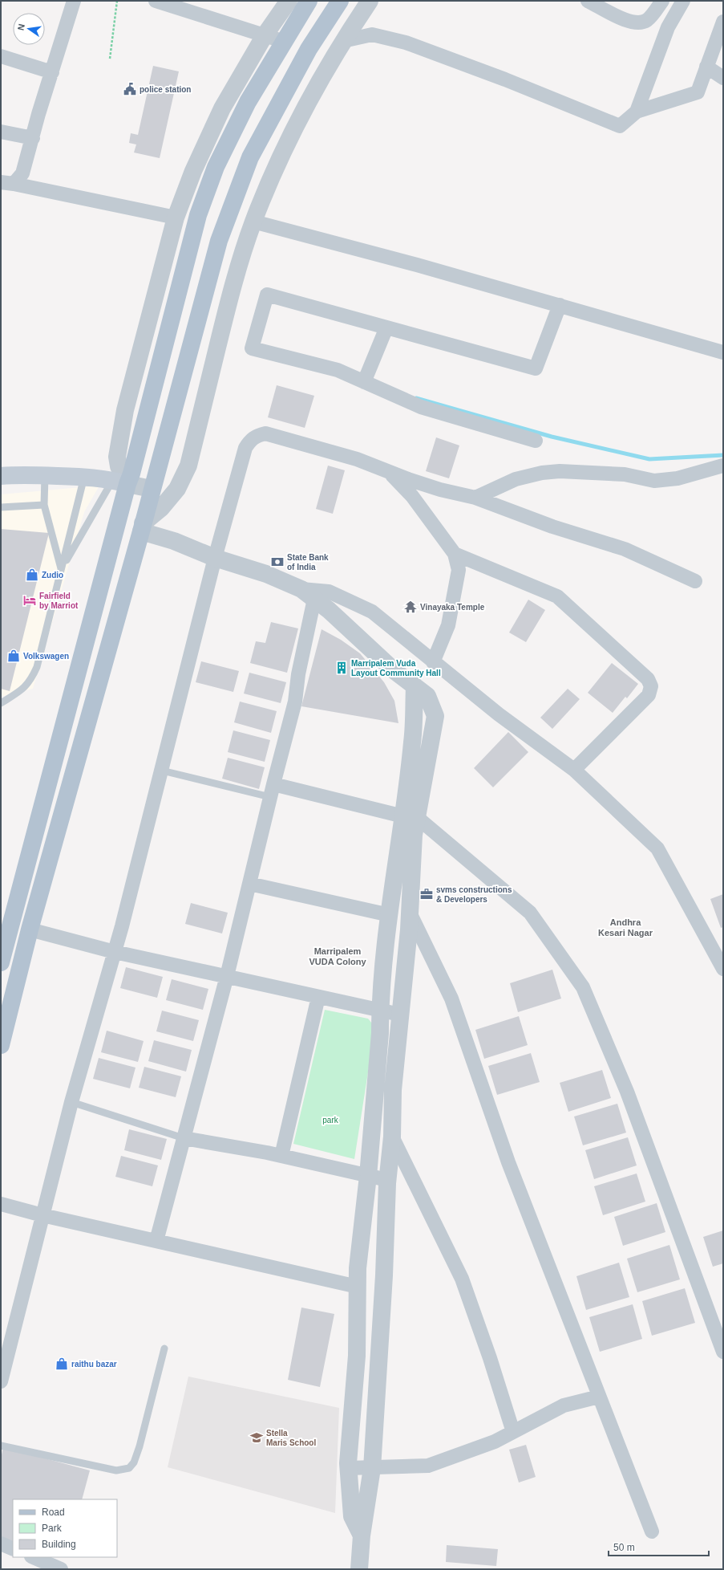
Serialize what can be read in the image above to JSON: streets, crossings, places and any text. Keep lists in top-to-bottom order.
{
  "districts": ["Andhra Kesari Nagar", "Marripalem VUDA Colony"],
  "parks": ["park"],
  "places": {
    "public building": ["police station"],
    "bank": ["State Bank of India"],
    "shop": ["Zudio", "Volkswagen", "raithu bazar"],
    "hotel": ["Fairfield by Marriot"],
    "temple": ["Vinayaka Temple"],
    "building": ["Marripalem Vuda Layout Community Hall"],
    "office": ["svms constructions & Developers"],
    "school or university": ["Stella Maris School"]
  },
  "legend": ["Road", "Park", "Building"],
  "scale_bar": "50 m",
  "north": "left"
}
